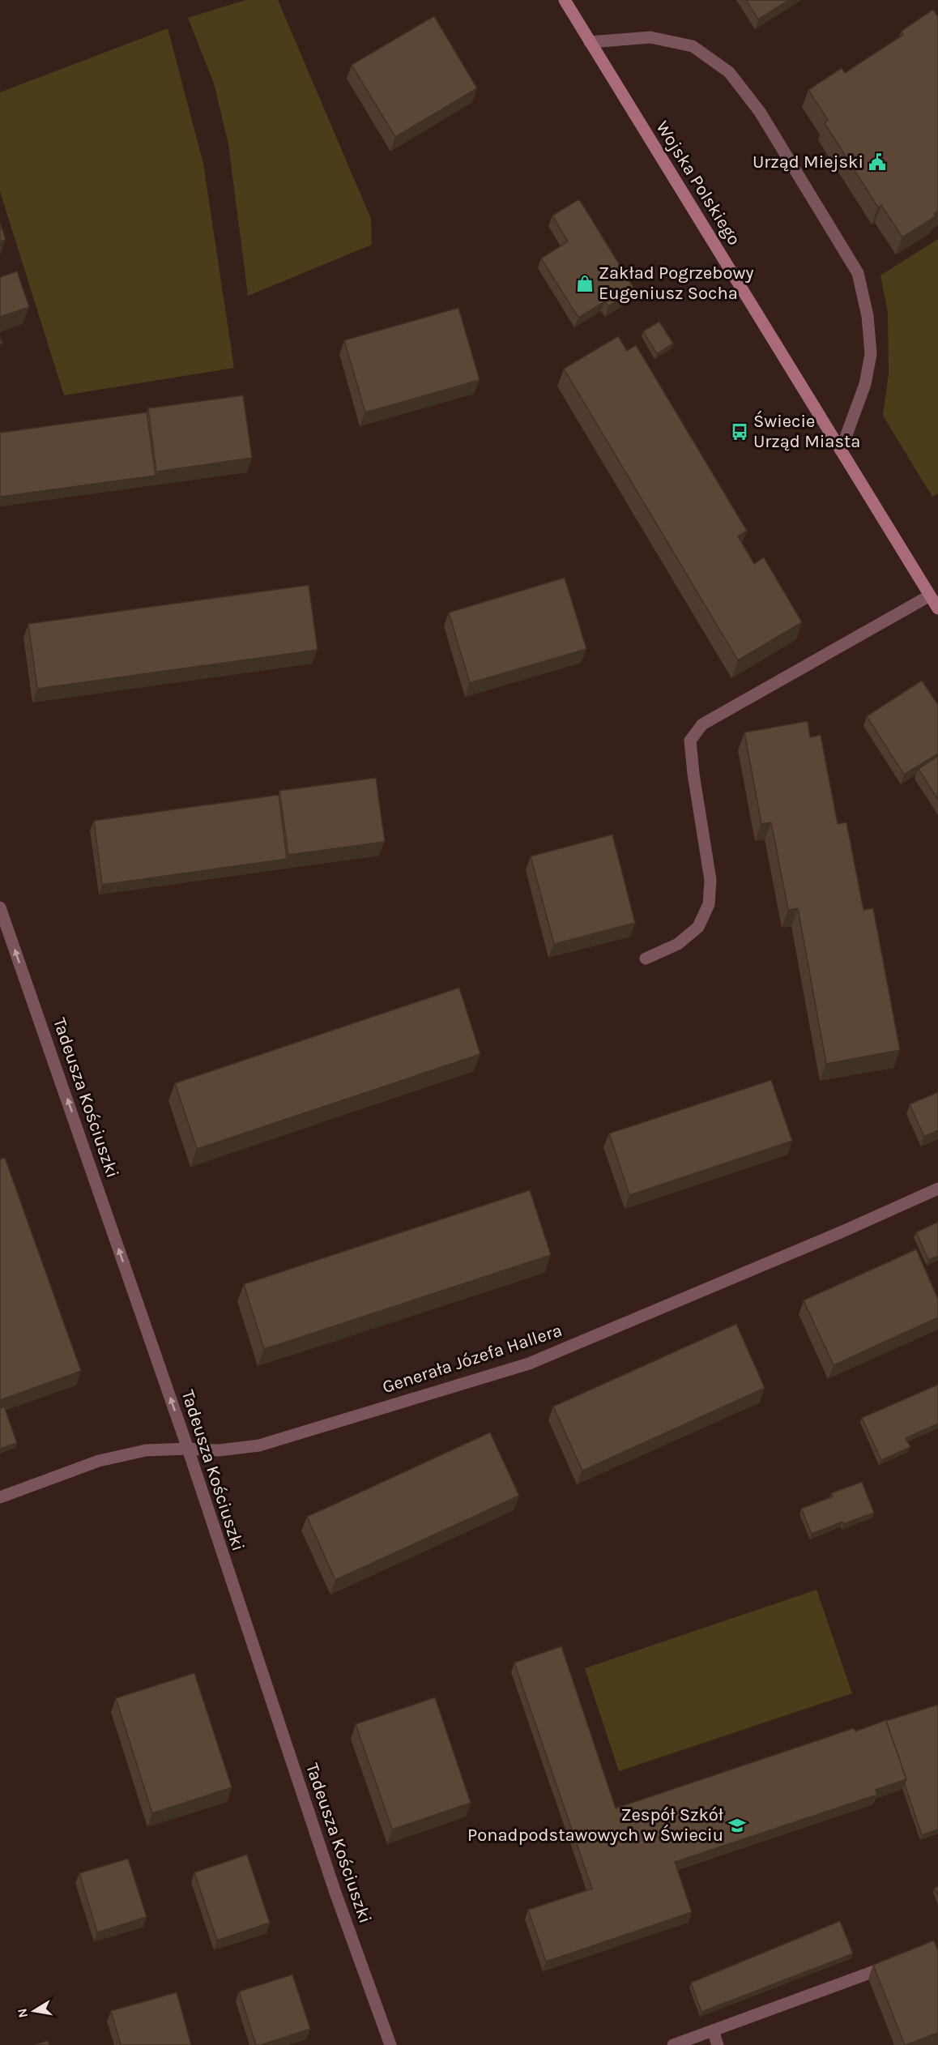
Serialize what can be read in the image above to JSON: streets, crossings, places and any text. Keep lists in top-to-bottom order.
{
  "streets": {
    "street": ["Wojska Polskiego", "Tadeusza Kościuszki", "Generała Józefa Hallera"]
  },
  "crossings": [
    ["Tadeusza Kościuszki", "Generała Józefa Hallera"]
  ],
  "one_way": ["Tadeusza Kościuszki"],
  "places": {
    "public building": ["Urząd Miejski"],
    "shop": ["Zakład Pogrzebowy Eugeniusz Socha"],
    "bus stop": ["Świecie Urząd Miasta"],
    "school or university": ["Zespół Szkół Ponadpodstawowych w Świeciu"]
  },
  "north": "left"
}
